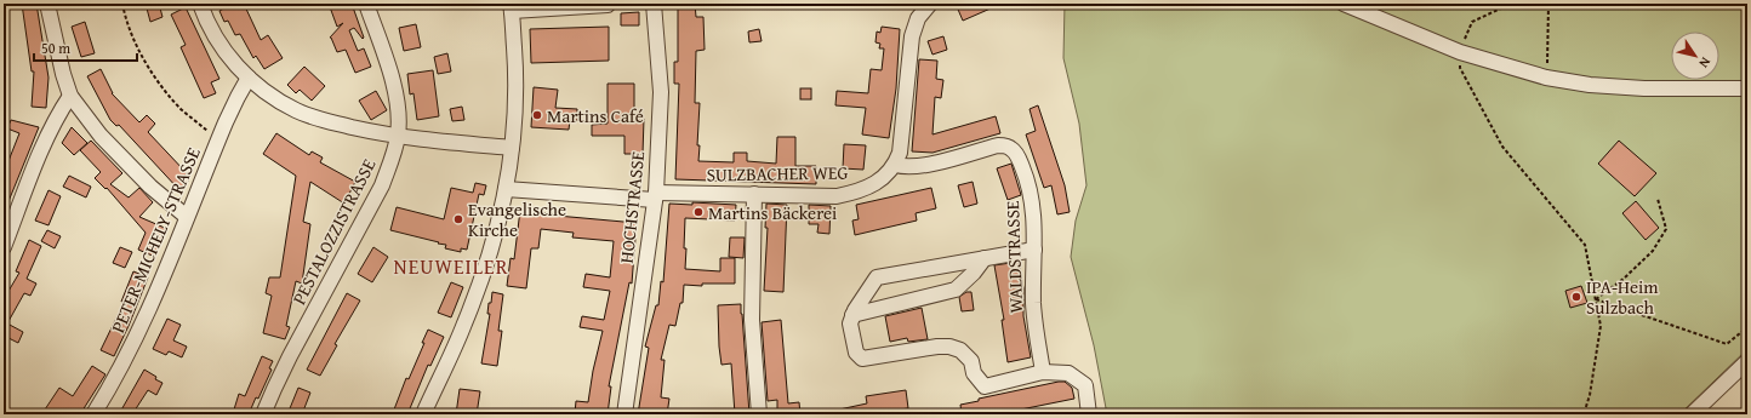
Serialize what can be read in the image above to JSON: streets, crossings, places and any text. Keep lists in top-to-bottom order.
{
  "streets": {
    "street": [
      "SULZBACHER WEG",
      "HOCHSTRASSE",
      "PESTALOZZISTRASSE",
      "PETER-MICHELY-STRASSE",
      "WALDSTRASSE"
    ]
  },
  "crossings": [
    ["SULZBACHER WEG", "HOCHSTRASSE"],
    ["SULZBACHER WEG", "WALDSTRASSE"]
  ],
  "districts": ["NEUWEILER"],
  "places": [
    "Martins Café",
    "Martins Bäckerei",
    "Evangelische Kirche",
    "IPA-Heim Sulzbach"
  ],
  "scale_bar": "50 m",
  "north": "bottom right"
}
